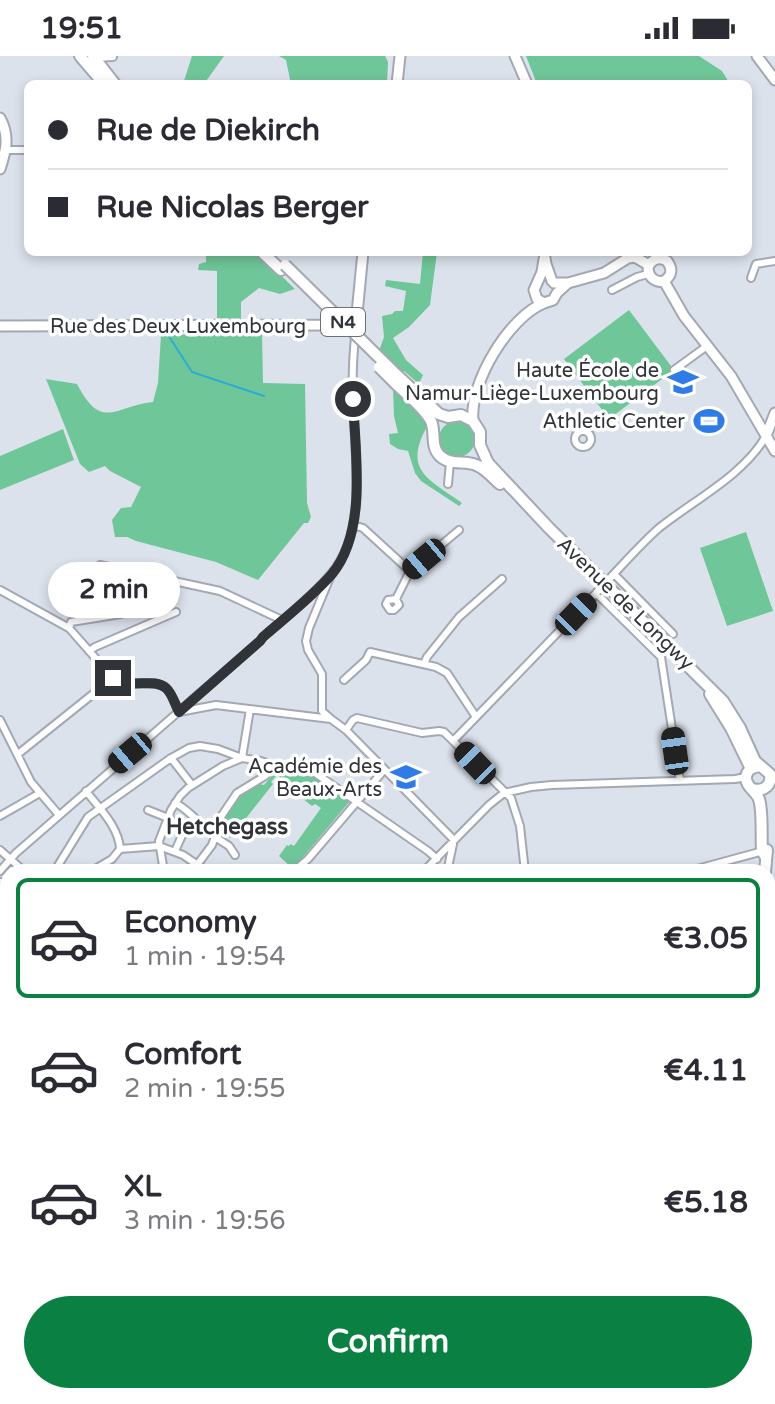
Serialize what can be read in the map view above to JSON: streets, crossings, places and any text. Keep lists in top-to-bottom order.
{
  "streets": {
    "main road": ["N4", "Avenue de Longwy"],
    "street": ["Rue des Deux Luxembourg"]
  },
  "districts": ["Hetchegass"],
  "places": {
    "school or university": ["Haute École de Namur-Liège-Luxembourg", "Académie des Beaux-Arts"],
    "sports": ["Athletic Center"]
  },
  "page": {
    "status": "19:51",
    "banner": ["Rue de Diekirch", "Rue Nicolas Berger"],
    "bubble": "2 min",
    "list": [
      {
        "name": "Economy",
        "note": "1 min · 19:54",
        "value": "€3.05"
      },
      {
        "name": "Comfort",
        "note": "2 min · 19:55",
        "value": "€4.11"
      },
      {
        "name": "XL",
        "note": "3 min · 19:56",
        "value": "€5.18"
      }
    ],
    "buttons": "Confirm"
  }
}
